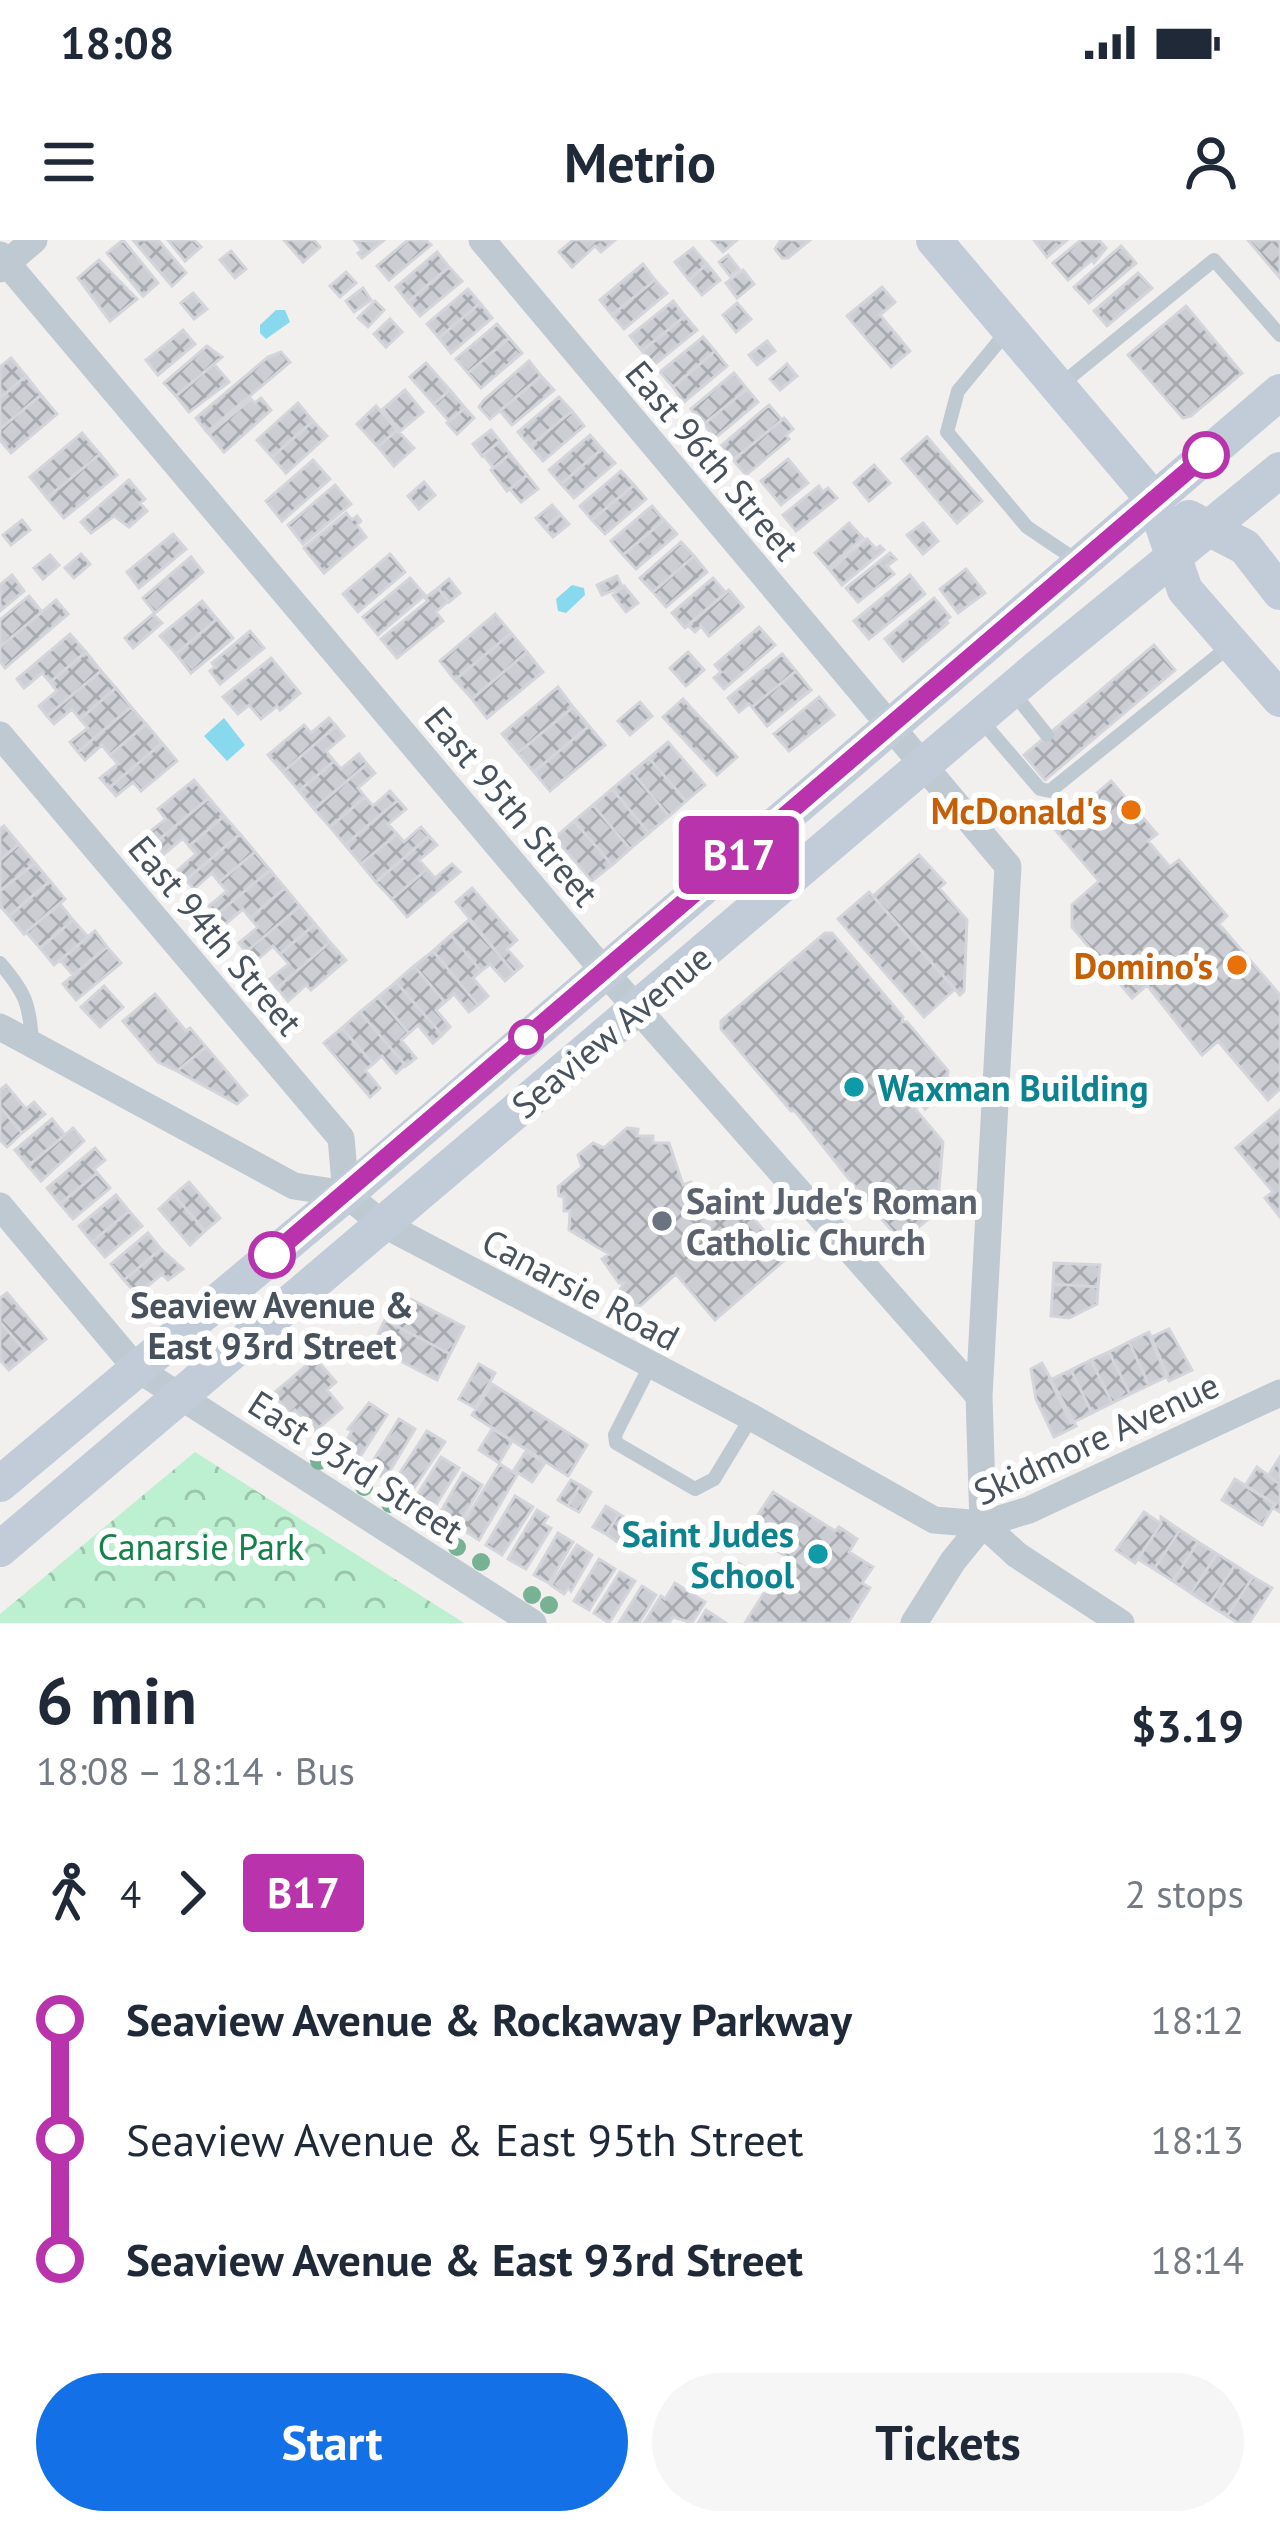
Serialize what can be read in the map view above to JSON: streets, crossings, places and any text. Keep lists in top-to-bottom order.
{
  "streets": {
    "street": [
      "East 96th Street",
      "East 95th Street",
      "East 94th Street",
      "Seaview Avenue",
      "Canarsie Road",
      "Skidmore Avenue",
      "East 93rd Street"
    ]
  },
  "crossings": [
    ["East 96th Street", "East 95th Street"],
    ["East 96th Street", "Seaview Avenue"],
    ["East 96th Street", "Canarsie Road"],
    ["East 96th Street", "Skidmore Avenue"],
    ["East 95th Street", "Seaview Avenue"],
    ["East 94th Street", "Seaview Avenue"],
    ["East 94th Street", "Canarsie Road"],
    ["Seaview Avenue", "Canarsie Road"],
    ["Seaview Avenue", "East 93rd Street"],
    ["Canarsie Road", "Skidmore Avenue"]
  ],
  "parks": ["Canarsie Park"],
  "places": [
    "McDonald's",
    "Domino's",
    "Waxman Building",
    "Saint Jude's Roman Catholic Church",
    "Seaview Avenue & East 93rd Street",
    "Saint Judes School"
  ],
  "lines": ["bus line B17"],
  "page": {
    "status": "18:08",
    "header": "Metrio",
    "on_map": "B17",
    "heading": ["6 min", "18:08 – 18:14 · Bus", "$3.19"],
    "legs": ["4", "B17", "2 stops"],
    "list": [
      {
        "name": "Seaview Avenue & Rockaway Parkway",
        "value": "18:12"
      },
      {
        "name": "Seaview Avenue & East 95th Street",
        "value": "18:13"
      },
      {
        "name": "Seaview Avenue & East 93rd Street",
        "value": "18:14"
      }
    ],
    "buttons": ["Start", "Tickets"]
  }
}
